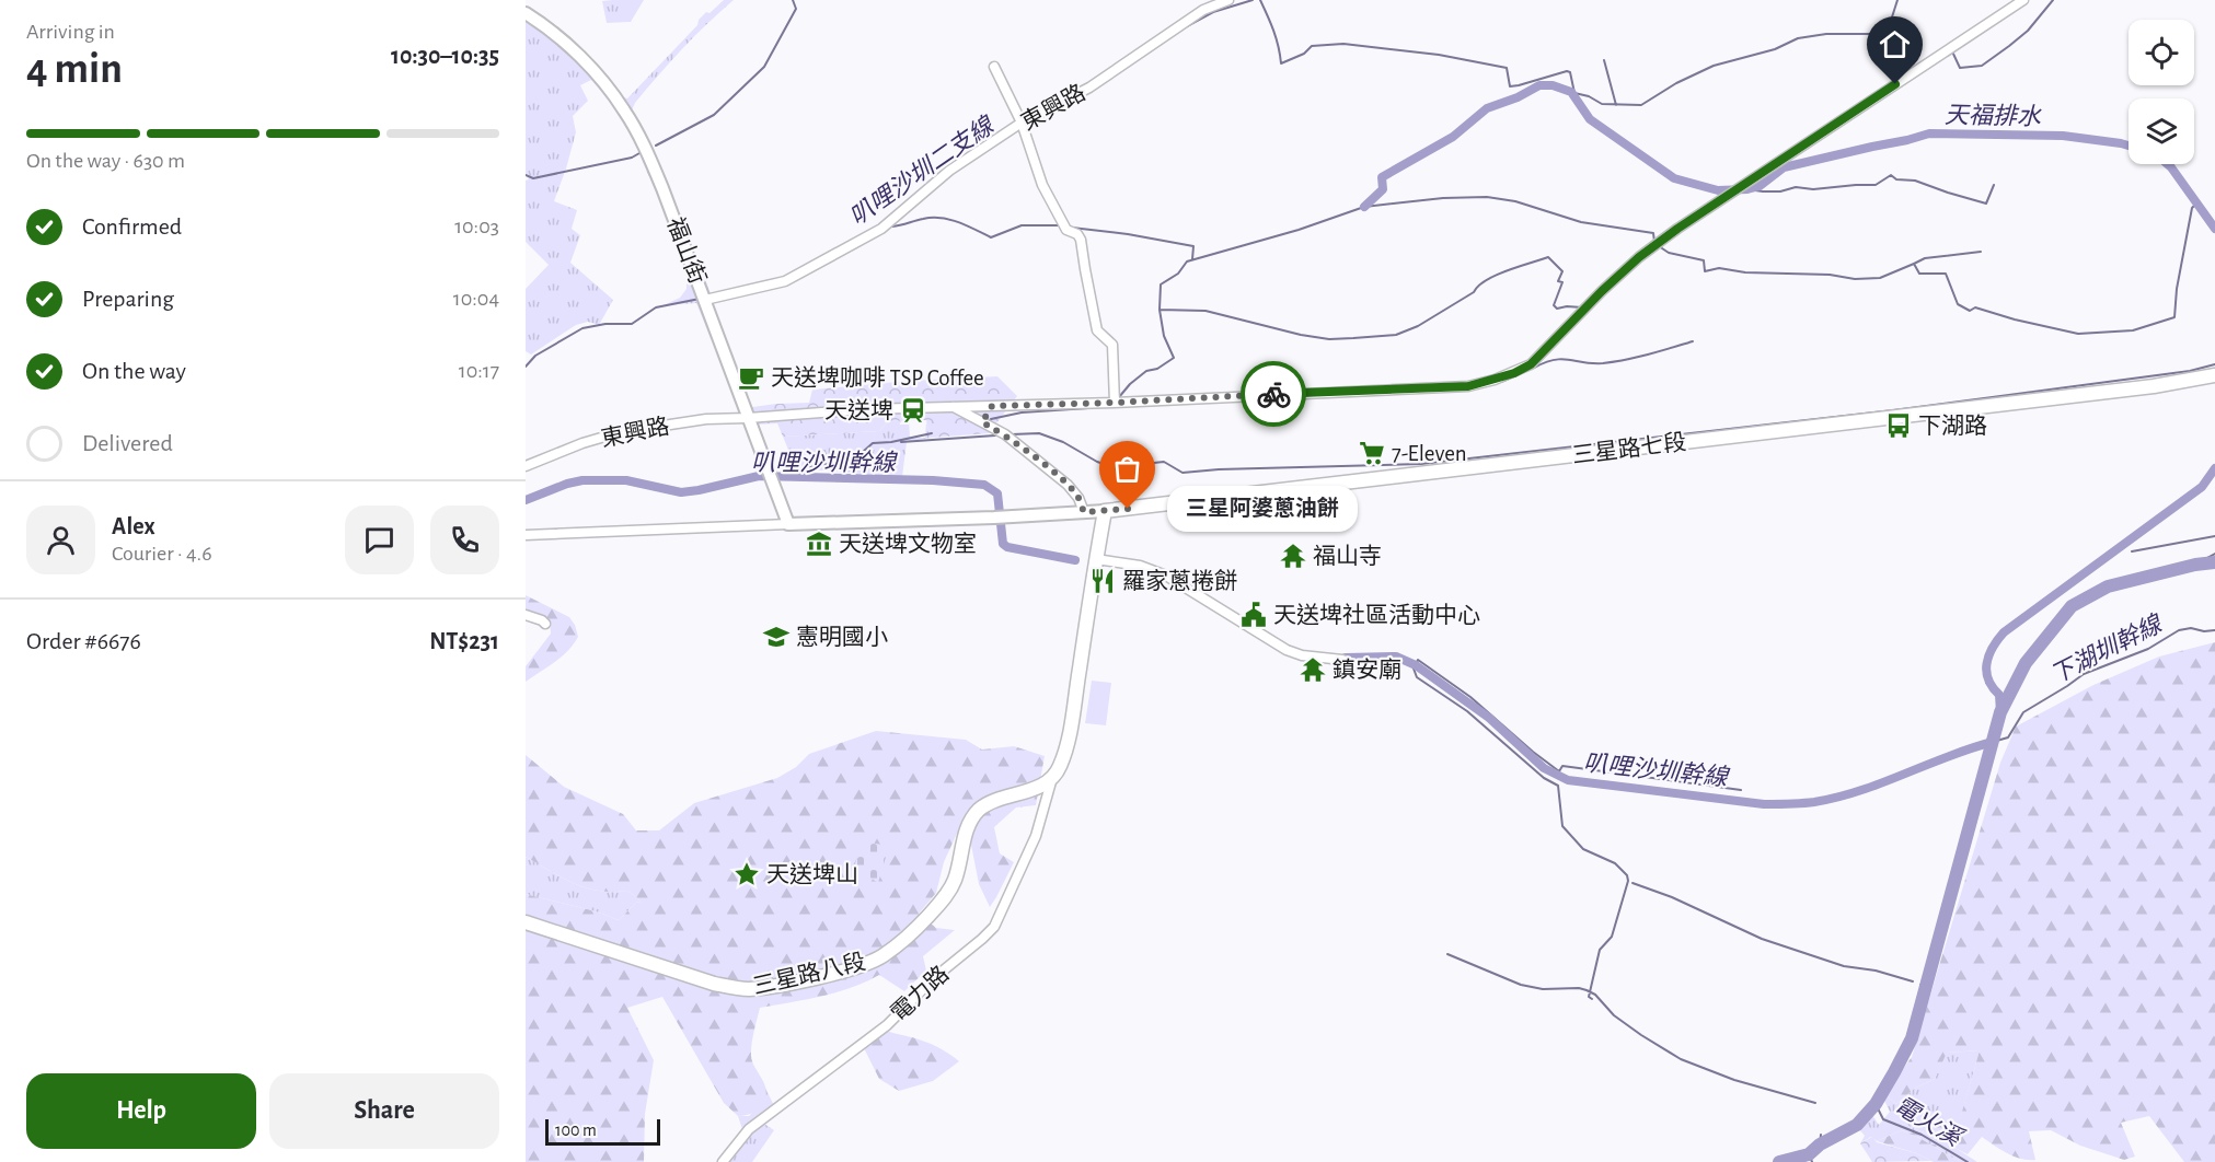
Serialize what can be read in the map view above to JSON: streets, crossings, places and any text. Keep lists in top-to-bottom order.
{
  "streets": {
    "main road": ["三星路七段", "三星路八段"],
    "street": ["東興路", "福山街", "電力路"]
  },
  "crossings": [
    ["東興路", "福山街"],
    ["三星路八段", "電力路"]
  ],
  "water": [
    "天福排水",
    "叭哩沙圳二支線",
    "叭哩沙圳幹線",
    "下湖圳幹線",
    "電火溪"
  ],
  "places": {
    "cafe": ["天送埤咖啡 TSP Coffee"],
    "station": ["天送埤"],
    "bus stop": ["下湖路"],
    "supermarket": ["7-Eleven"],
    "other": ["三星阿婆蔥油餅"],
    "museum": ["天送埤文物室"],
    "temple": ["福山寺", "鎮安廟"],
    "restaurant": ["羅家蔥捲餅"],
    "public building": ["天送埤社區活動中心"],
    "school or university": ["憲明國小"],
    "place": ["天送埤山"]
  },
  "scale_bar": "100 m",
  "page": {
    "heading": ["4 min", "Arriving in", "10:30–10:35"],
    "panel": [
      "Alex",
      "Courier · 4.6",
      "Order #6676",
      "NT$231"
    ],
    "bar": "On the way · 630 m",
    "list": [
      ["Confirmed", "10:03"],
      ["Preparing", "10:04"],
      ["On the way", "10:17"],
      "Delivered"
    ],
    "bubble": "三星阿婆蔥油餅",
    "buttons": ["Help", "Share"],
    "scale": "100 m"
  }
}
